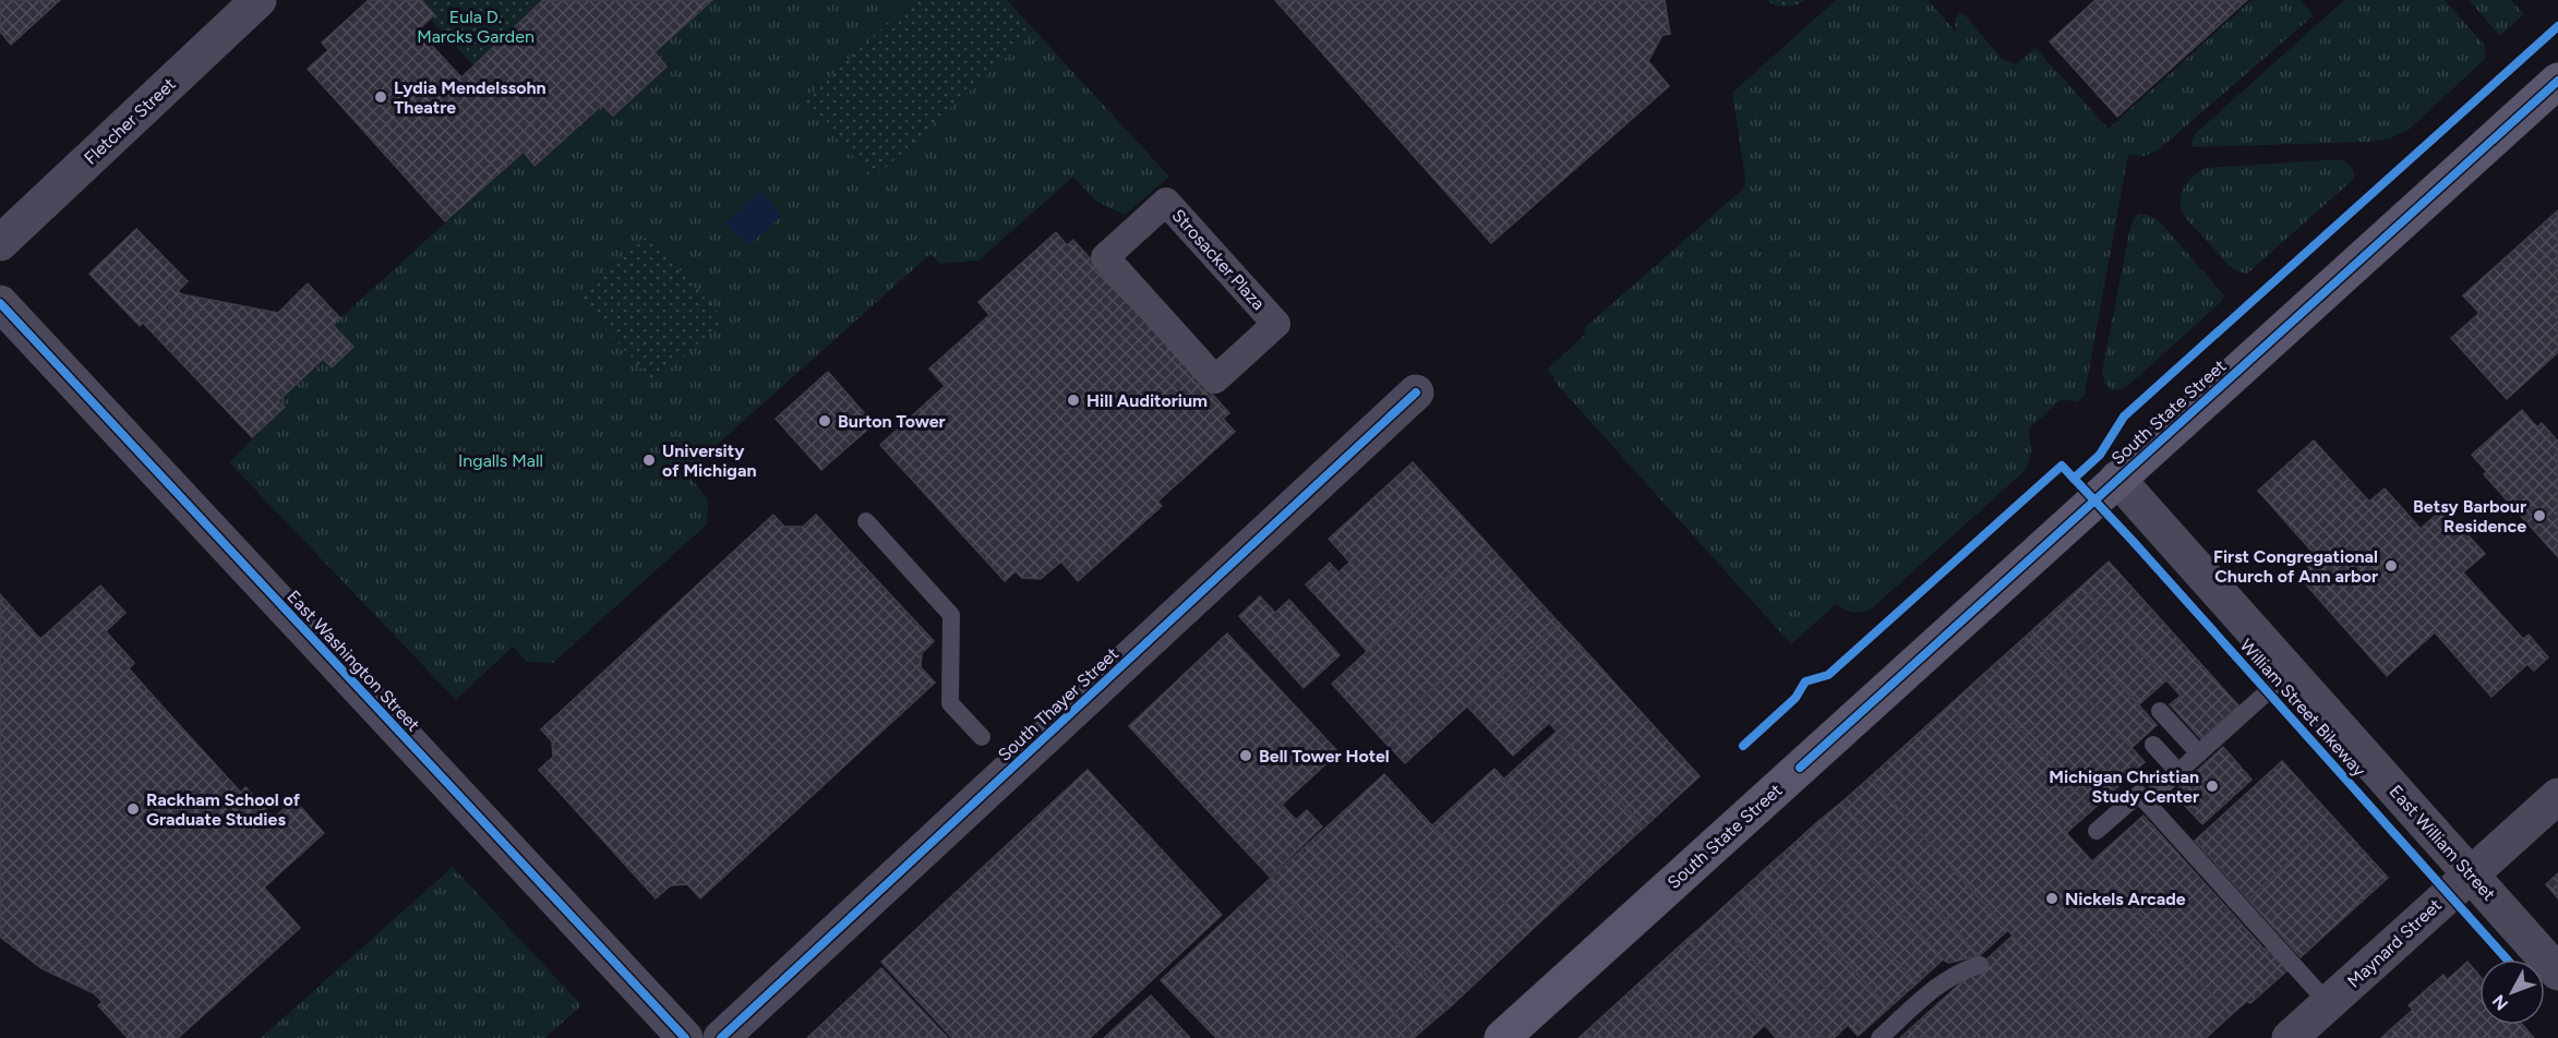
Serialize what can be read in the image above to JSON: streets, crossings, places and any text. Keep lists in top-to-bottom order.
{
  "streets": {
    "main road": ["South State Street"],
    "street": [
      "Fletcher Street",
      "Strosacker Plaza",
      "East Washington Street",
      "South Thayer Street",
      "East William Street",
      "Maynard Street"
    ],
    "cycle path": ["William Street Bikeway"]
  },
  "crossings": [
    ["South State Street", "East William Street"],
    ["East William Street", "Maynard Street"]
  ],
  "parks": ["Eula D. Marcks Garden", "Ingalls Mall"],
  "places": [
    "Lydia Mendelssohn Theatre",
    "Hill Auditorium",
    "Burton Tower",
    "University of Michigan",
    "Betsy Barbour Residence",
    "First Congregational Church of Ann arbor",
    "Bell Tower Hotel",
    "Michigan Christian Study Center",
    "Rackham School of Graduate Studies",
    "Nickels Arcade"
  ],
  "north": "bottom left"
}
